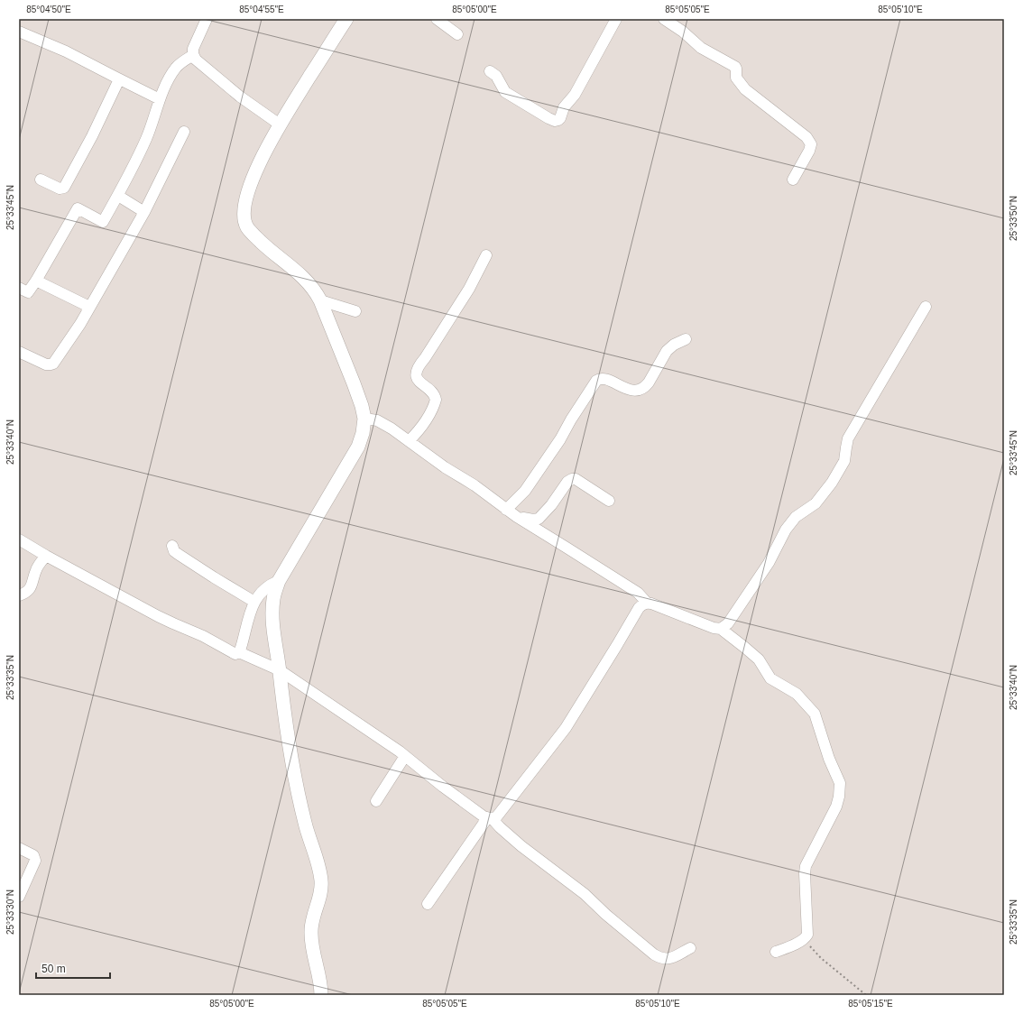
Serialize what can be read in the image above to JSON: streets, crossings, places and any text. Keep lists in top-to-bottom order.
{
  "scale_bar": "50 m",
  "coordinates": [
    "85°04'50\"E",
    "85°04'55\"E",
    "85°05'00\"E",
    "85°05'05\"E",
    "85°05'10\"E",
    "25°33'45\"N",
    "25°33'50\"N",
    "25°33'40\"N",
    "25°33'35\"N",
    "25°33'30\"N",
    "85°05'15\"E"
  ]
}
